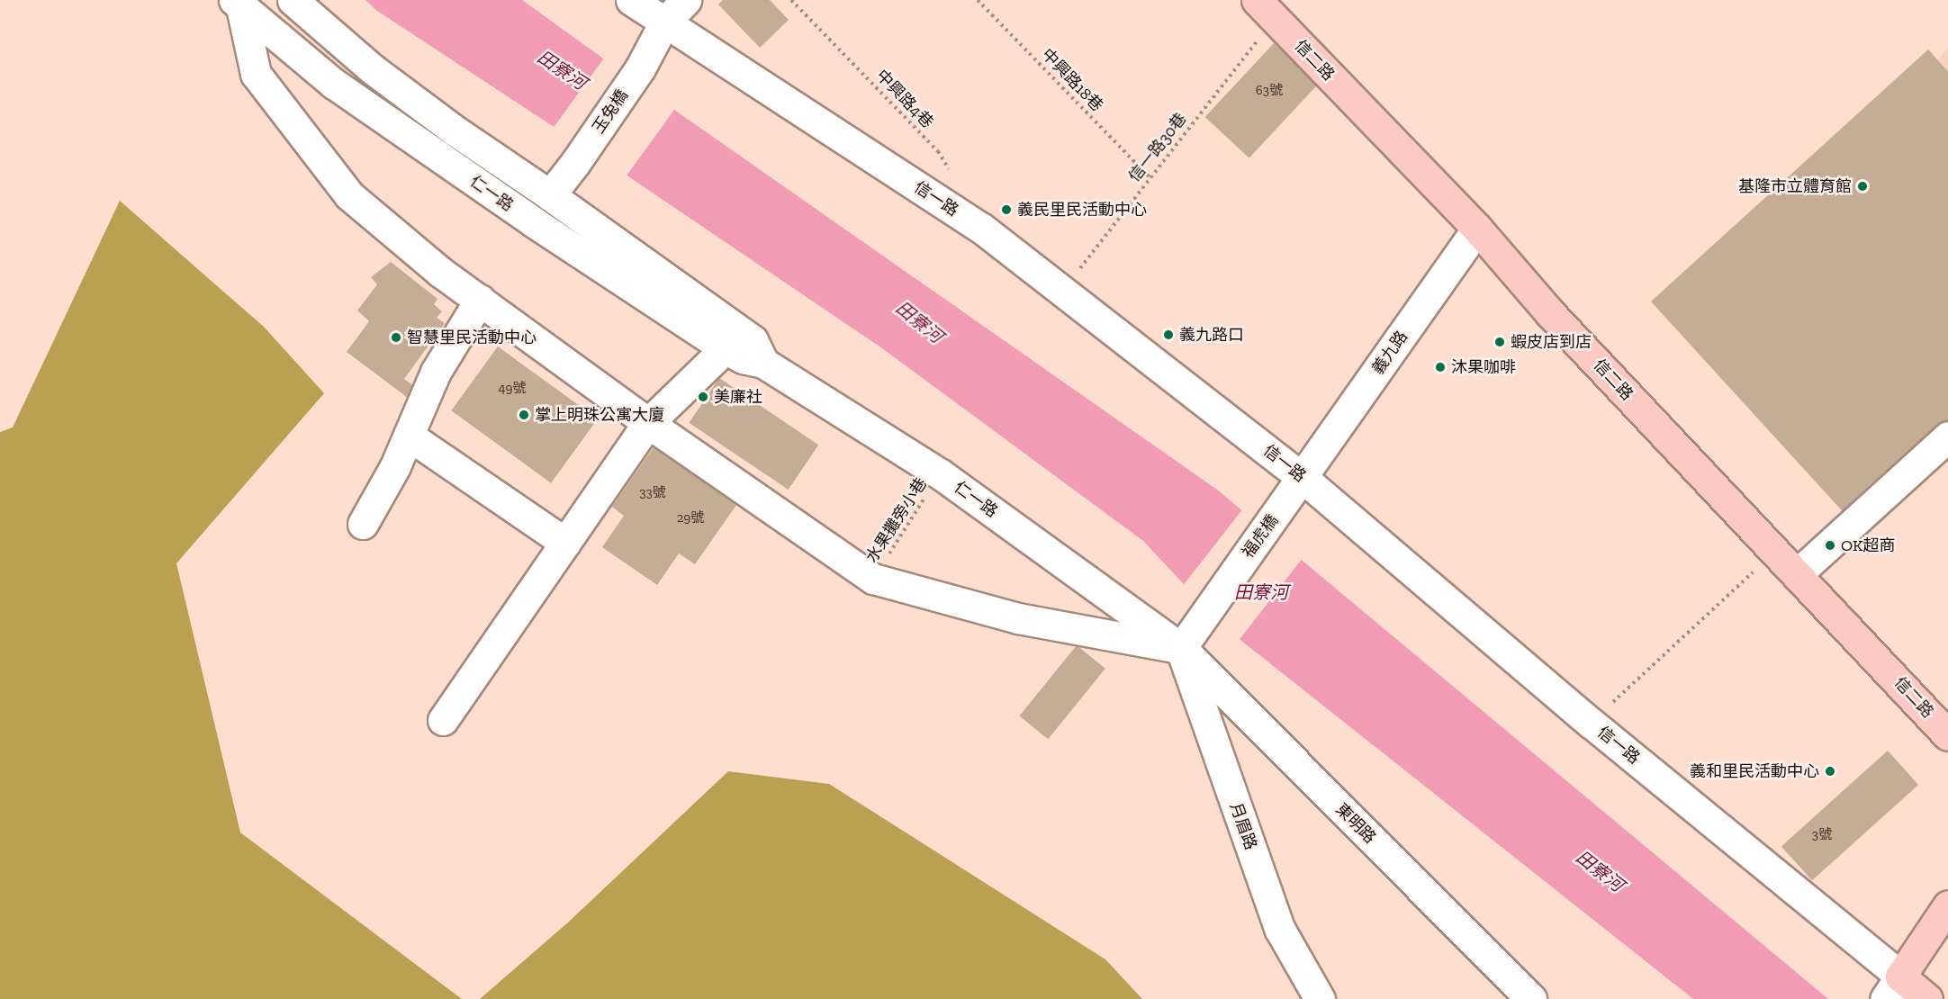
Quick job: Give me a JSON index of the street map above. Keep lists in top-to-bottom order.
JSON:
{
  "streets": {
    "main road": ["信二路"],
    "street": [
      "玉兔橋",
      "仁一路",
      "信一路",
      "義九路",
      "福虎橋",
      "東明路",
      "月眉路"
    ],
    "path": [
      "中興路18巷",
      "中興路4巷",
      "信一路30巷",
      "水果攤旁小巷"
    ]
  },
  "crossings": [
    ["信二路", "信一路30巷"],
    ["信二路", "義九路"],
    ["中興路18巷", "信一路30巷"],
    ["玉兔橋", "仁一路"],
    ["玉兔橋", "信一路"],
    ["信一路30巷", "信一路"],
    ["仁一路", "水果攤旁小巷"],
    ["仁一路", "福虎橋"],
    ["仁一路", "東明路"],
    ["仁一路", "月眉路"],
    ["信一路", "義九路"],
    ["信一路", "福虎橋"],
    ["義九路", "福虎橋"],
    ["福虎橋", "東明路"],
    ["福虎橋", "月眉路"],
    ["東明路", "月眉路"]
  ],
  "water": ["田寮河"],
  "places": [
    "基隆市立體育館",
    "義民里民活動中心",
    "義九路口",
    "智慧里民活動中心",
    "蝦皮店到店",
    "沐果咖啡",
    "美廉社",
    "掌上明珠公寓大廈",
    "OK超商",
    "義和里民活動中心"
  ],
  "house_numbers": [
    "63號",
    "49號",
    "33號",
    "29號",
    "3號"
  ]
}
